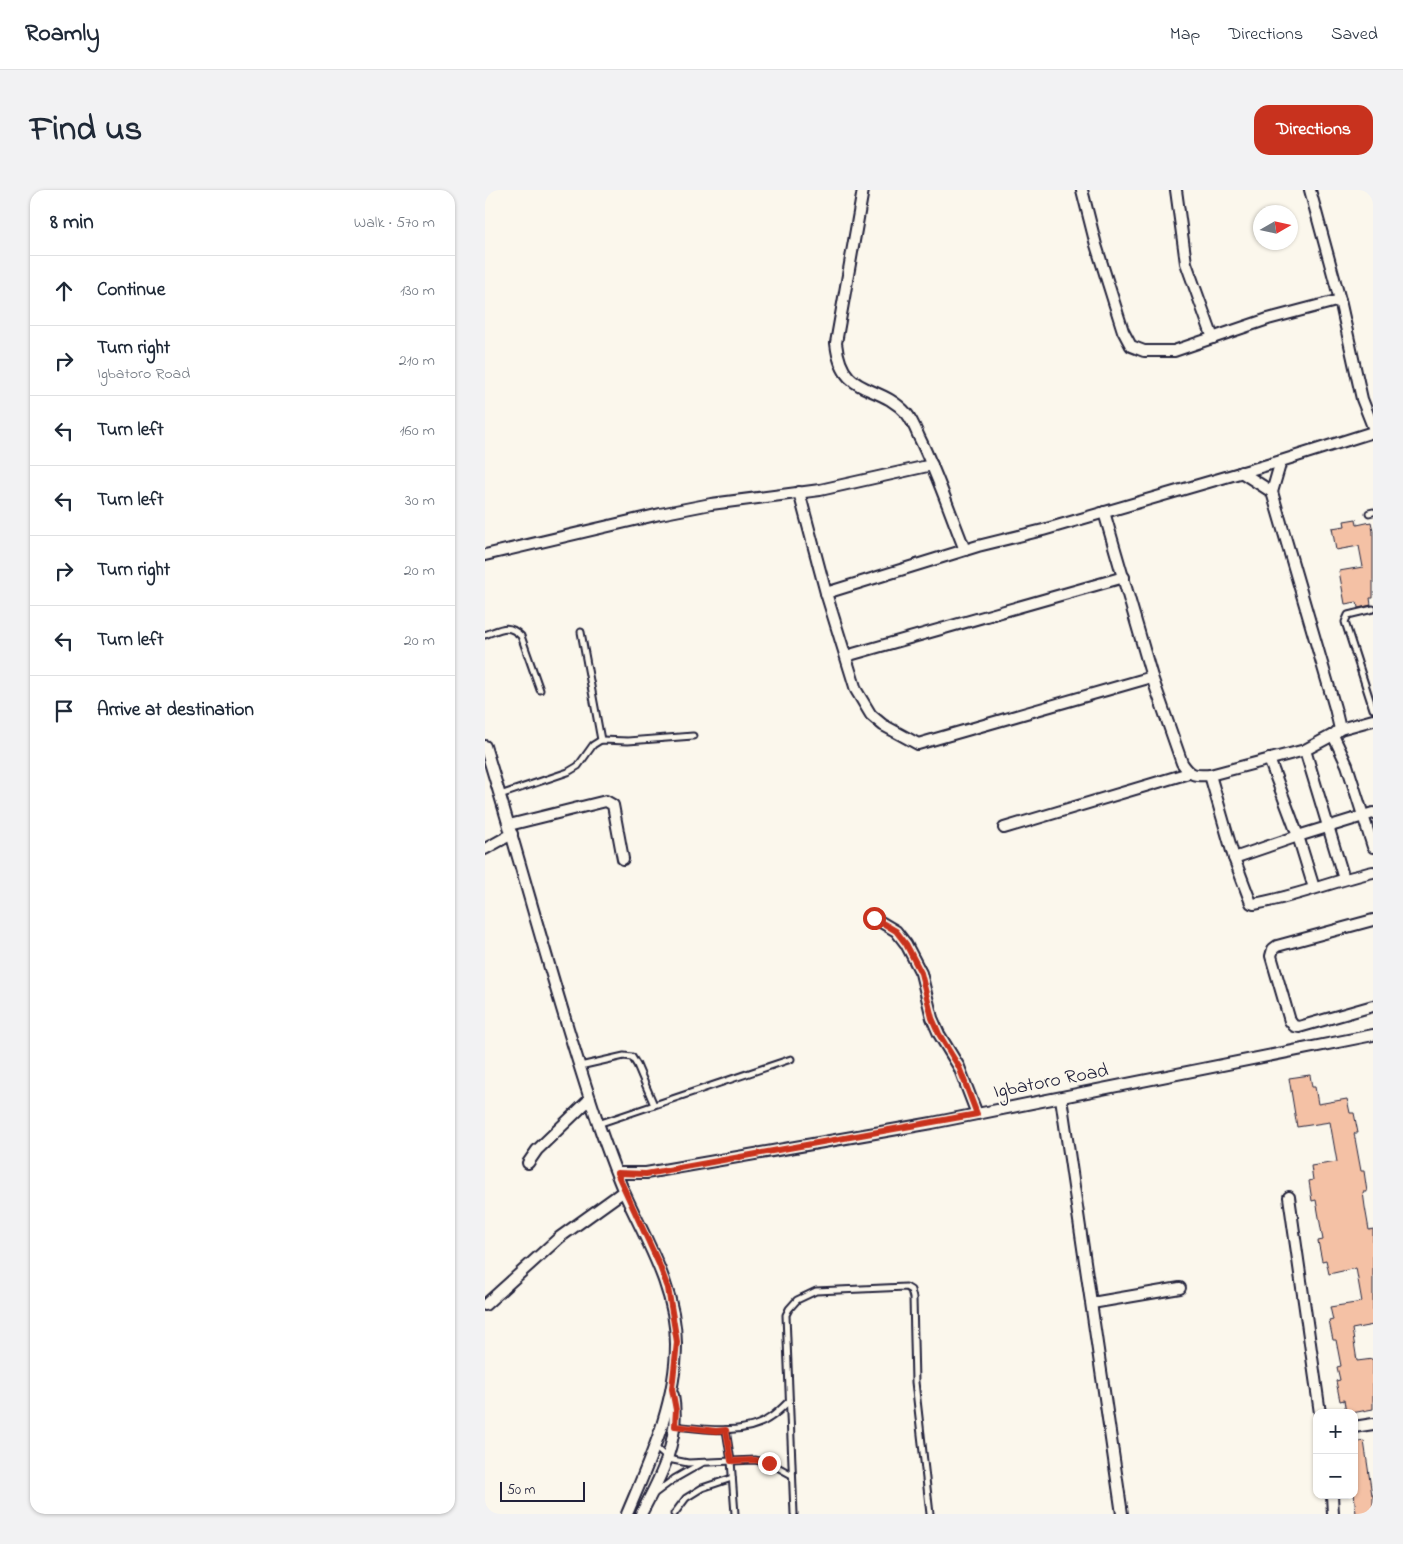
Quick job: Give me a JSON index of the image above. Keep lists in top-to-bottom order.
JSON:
{
  "streets": {
    "street": ["Igbatoro Road"]
  },
  "scale_bar": "50 m",
  "north": "right",
  "page": {
    "header": "Roamly",
    "nav": ["Map", "Directions", "Saved"],
    "title": "Find us",
    "buttons": "Directions",
    "heading": ["8 min", "Walk · 570 m"],
    "list": [
      ["Continue", "130 m"],
      ["Turn right", "Igbatoro Road", "210 m"],
      ["Turn left", "160 m"],
      ["Turn left", "30 m"],
      ["Turn right", "20 m"],
      ["Turn left", "20 m"],
      "Arrive at destination"
    ],
    "map_buttons": ["+", "−"],
    "scale": "50 m"
  }
}
